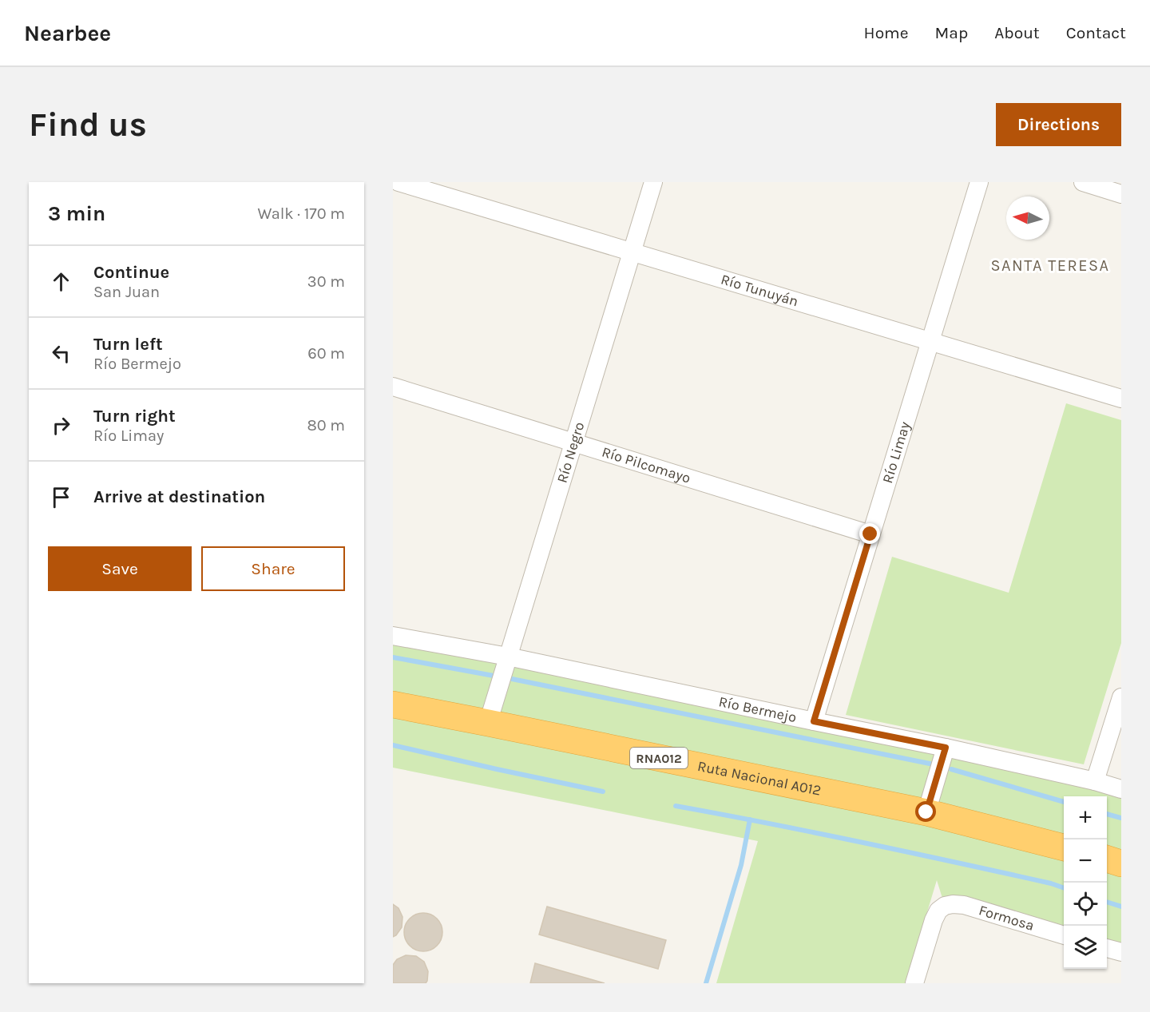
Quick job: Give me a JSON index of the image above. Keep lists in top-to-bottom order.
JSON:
{
  "streets": {
    "highway": ["RNA012", "Ruta Nacional A012"],
    "street": [
      "Río Tunuyán",
      "Río Negro",
      "Río Limay",
      "Río Pilcomayo",
      "Río Bermejo",
      "Formosa"
    ]
  },
  "crossings": [
    ["Río Tunuyán", "Río Negro"],
    ["Río Tunuyán", "Río Limay"],
    ["Río Negro", "Río Pilcomayo"],
    ["Río Negro", "Río Bermejo"],
    ["Río Negro", "Ruta Nacional A012"],
    ["Río Limay", "Río Pilcomayo"],
    ["Río Limay", "Río Bermejo"]
  ],
  "districts": ["SANTA TERESA"],
  "north": "left",
  "page": {
    "header": "Nearbee",
    "nav": [
      "Home",
      "Map",
      "About",
      "Contact"
    ],
    "buttons": [
      "Directions",
      ["Save", "Share"]
    ],
    "title": "Find us",
    "heading": ["3 min", "Walk · 170 m"],
    "list": [
      ["Continue", "San Juan", "30 m"],
      ["Turn left", "Río Bermejo", "60 m"],
      ["Turn right", "Río Limay", "80 m"],
      "Arrive at destination"
    ],
    "map_buttons": ["+", "−"]
  }
}
